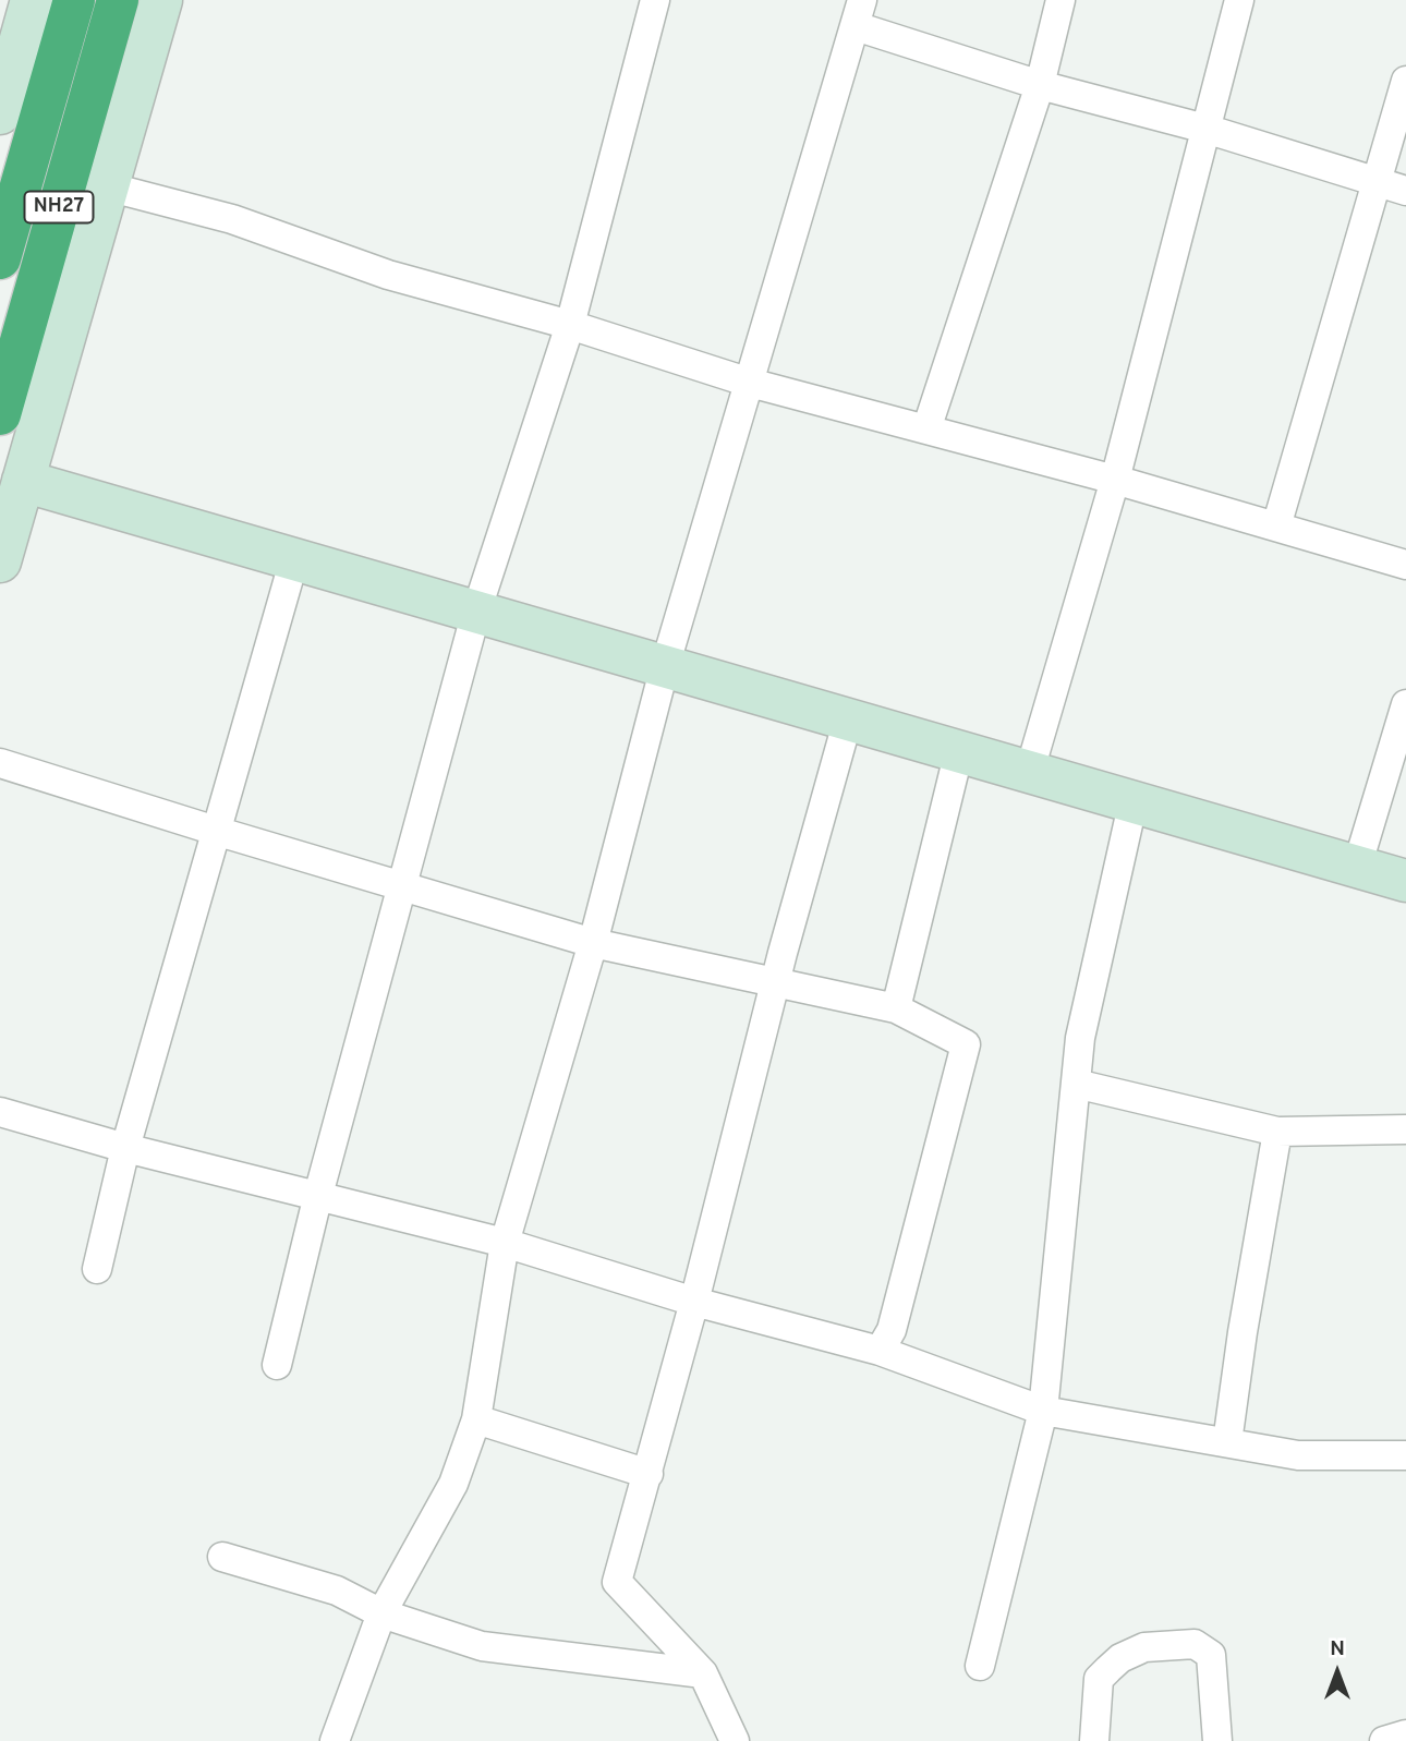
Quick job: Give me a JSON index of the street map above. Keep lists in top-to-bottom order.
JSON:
{
  "streets": {
    "highway": ["NH27"]
  },
  "north": "top"
}
